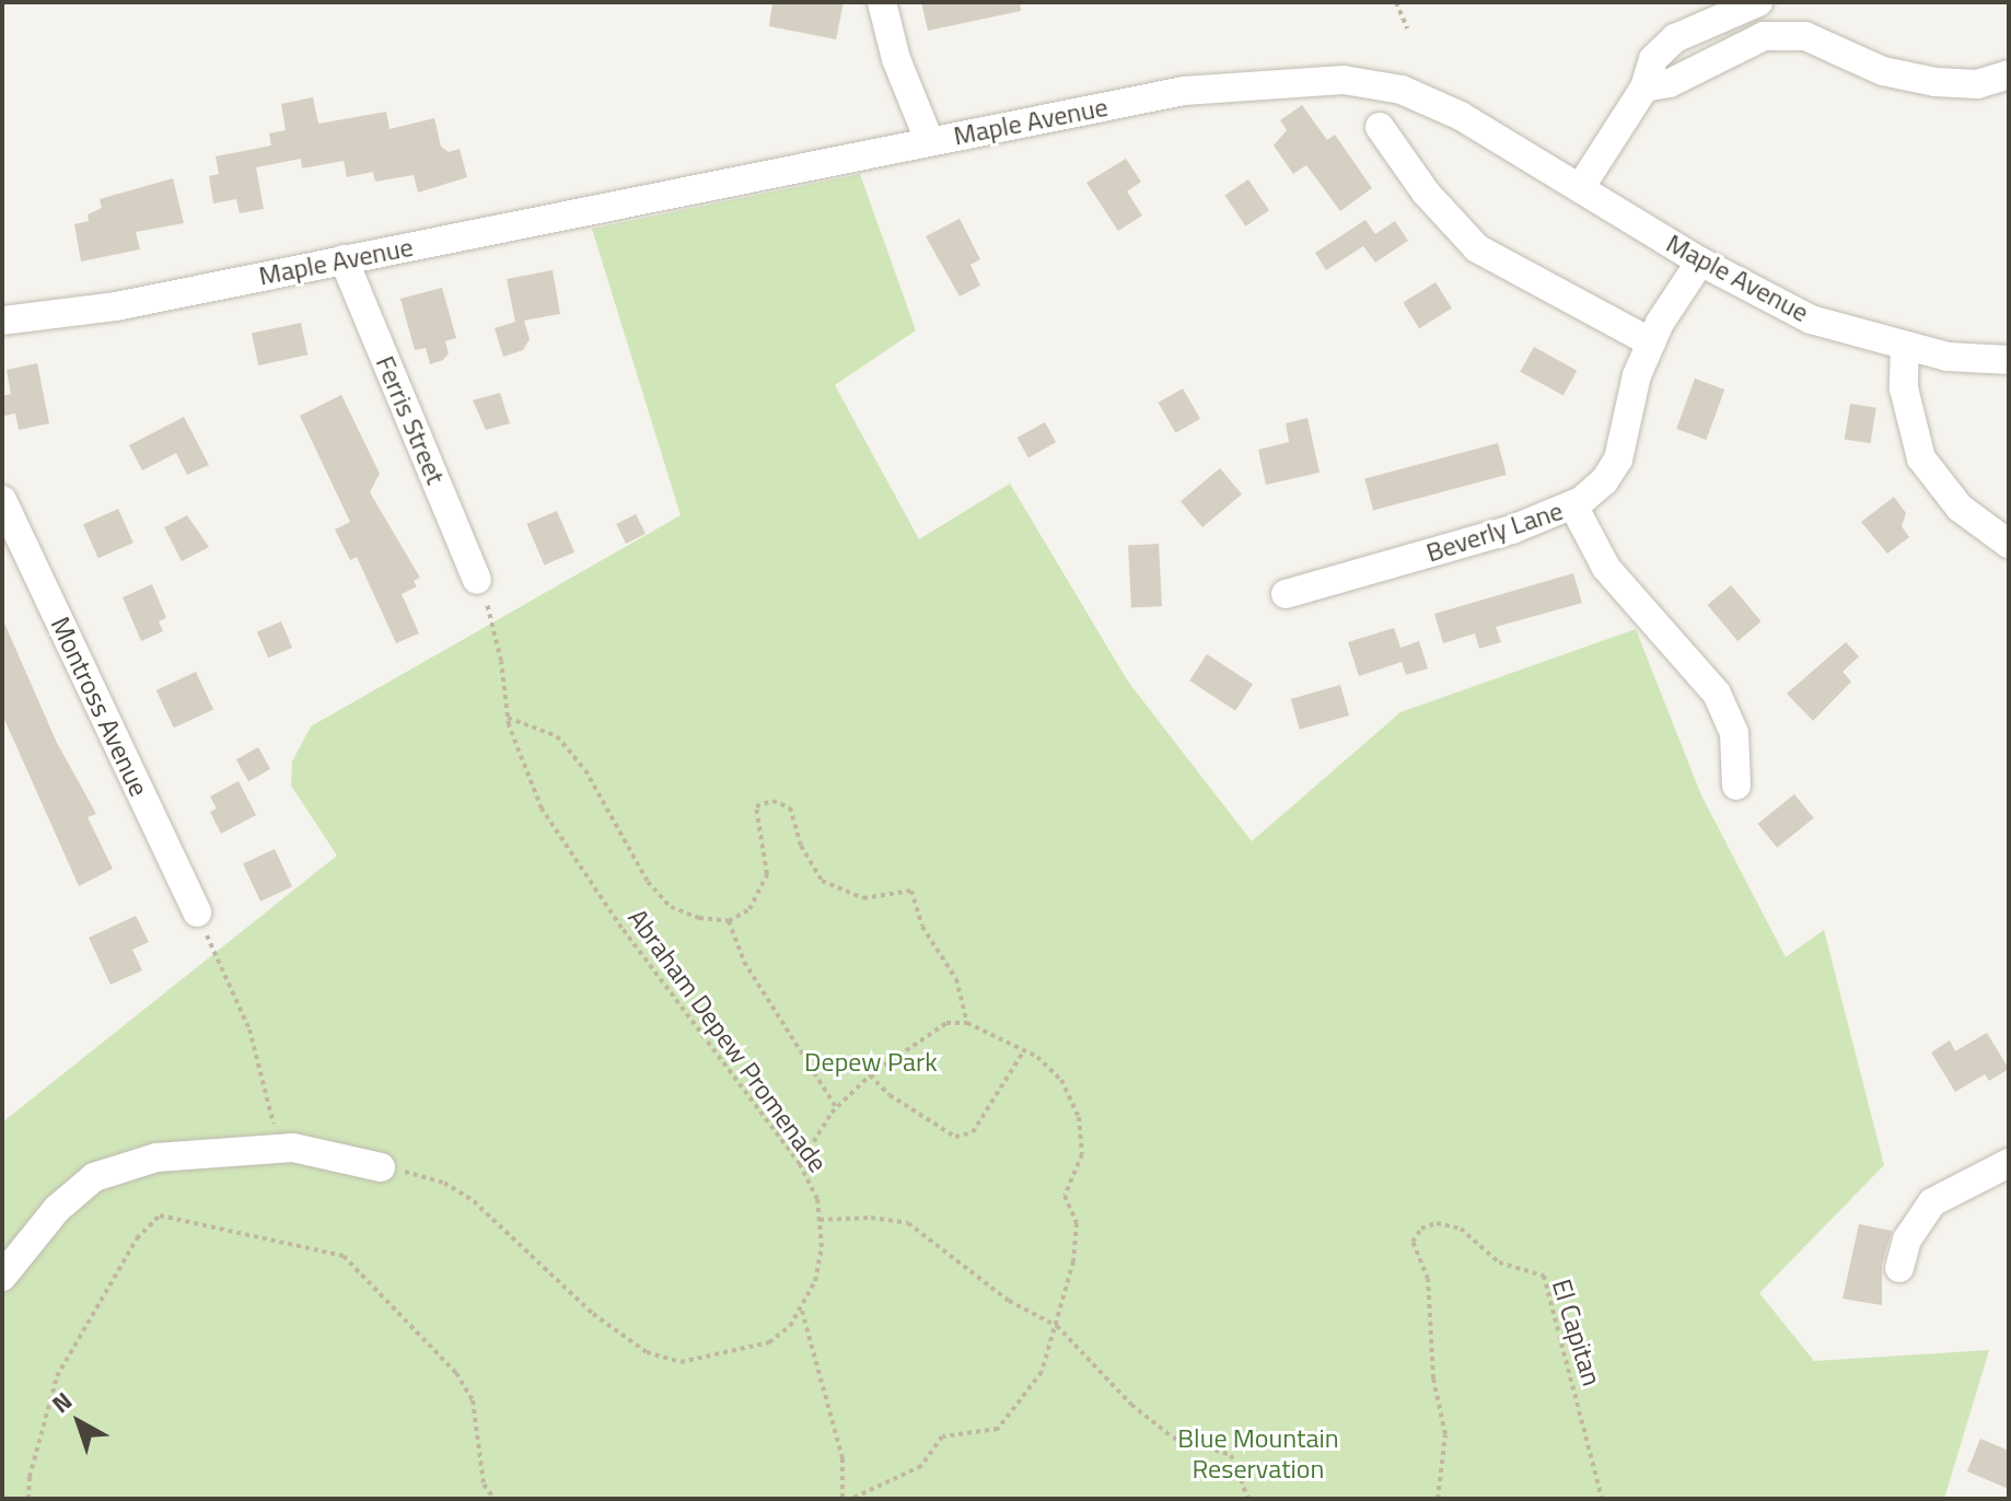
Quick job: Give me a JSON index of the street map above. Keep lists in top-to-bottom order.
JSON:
{
  "streets": {
    "street": [
      "Maple Avenue",
      "Ferris Street",
      "Beverly Lane",
      "Montross Avenue"
    ],
    "path": ["Abraham Depew Promenade", "El Capitan"]
  },
  "crossings": [
    ["Maple Avenue", "Ferris Street"],
    ["Maple Avenue", "Beverly Lane"],
    ["Ferris Street", "Abraham Depew Promenade"]
  ],
  "parks": ["Depew Park", "Blue Mountain Reservation"],
  "north": "top left"
}
